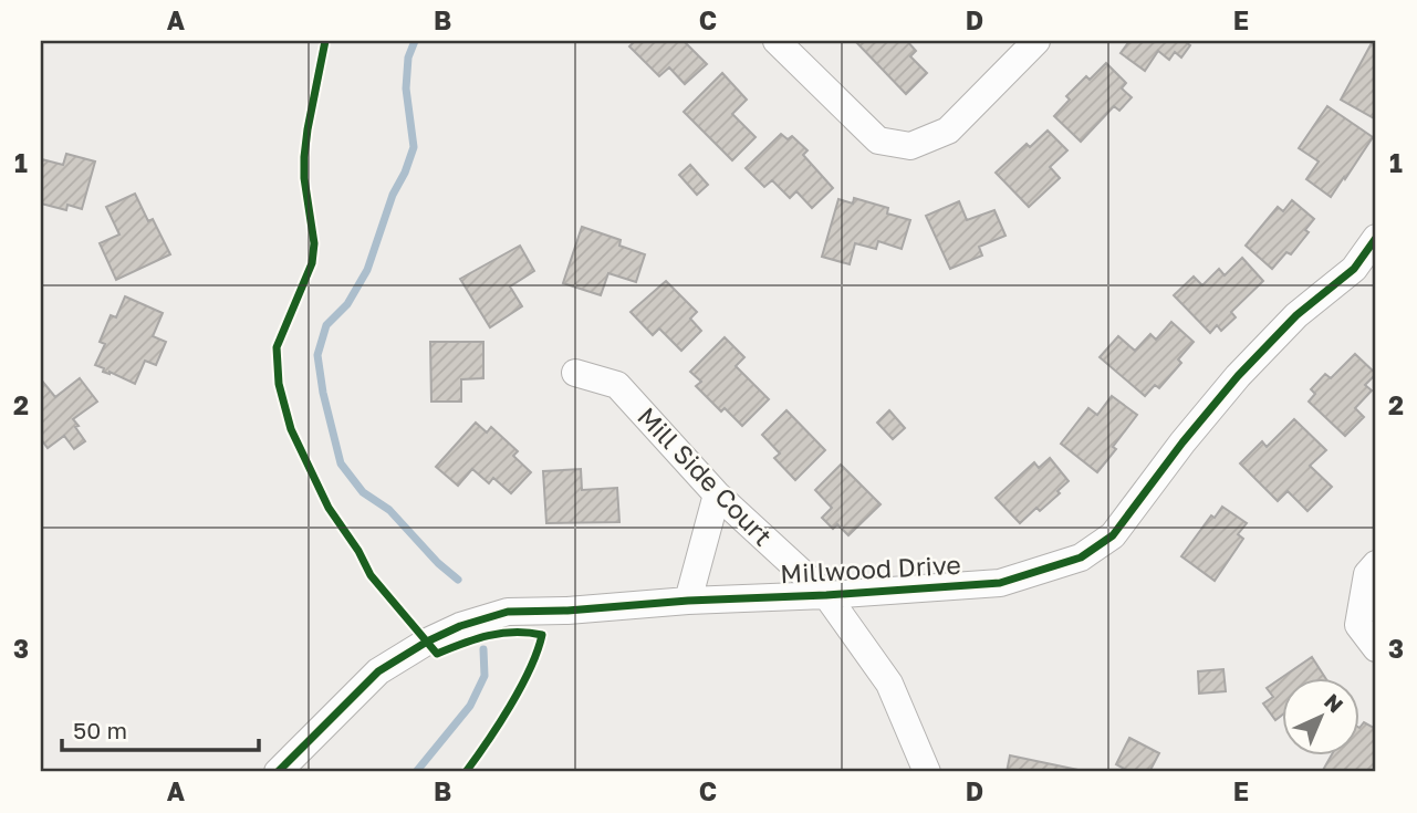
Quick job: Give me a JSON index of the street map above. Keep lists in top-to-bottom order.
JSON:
{
  "streets": {
    "street": ["Mill Side Court", "Millwood Drive"]
  },
  "crossings": [
    ["Mill Side Court", "Millwood Drive"]
  ],
  "scale_bar": "50 m",
  "north": "top right",
  "grid": {
    "columns": [
      "A",
      "B",
      "C",
      "D",
      "E"
    ],
    "rows": ["1", "2", "3"]
  }
}
